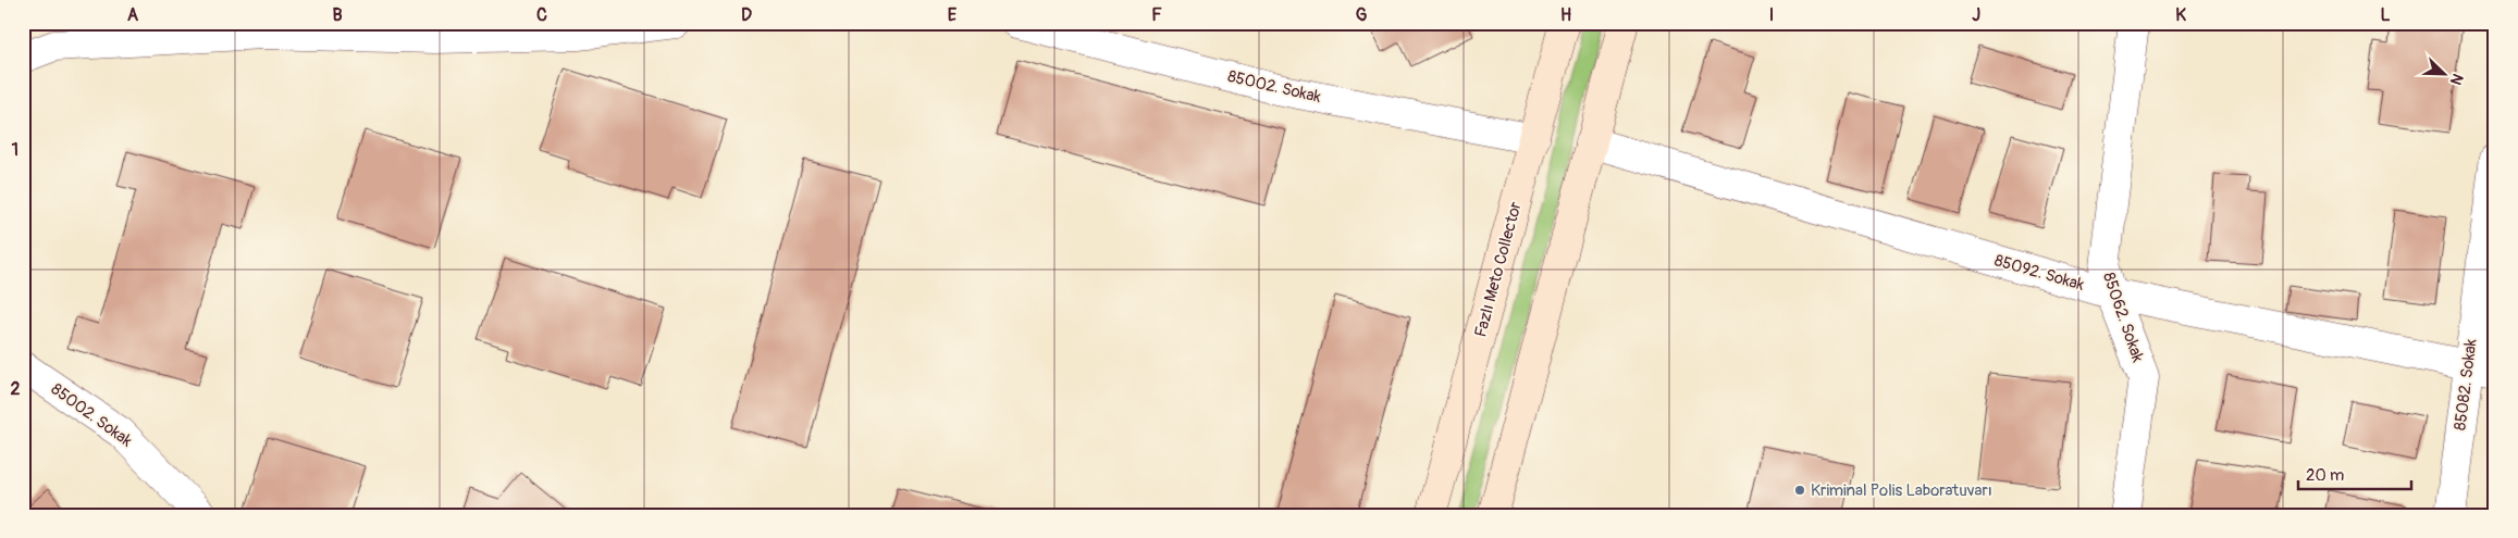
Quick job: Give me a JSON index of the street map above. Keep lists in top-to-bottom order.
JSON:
{
  "streets": {
    "main road": ["Fazlı Meto Collector"],
    "street": [
      "85002. Sokak",
      "85092. Sokak",
      "85062. Sokak",
      "85082. Sokak"
    ]
  },
  "crossings": [
    ["85002. Sokak", "Fazlı Meto Collector"],
    ["85092. Sokak", "85062. Sokak"],
    ["85092. Sokak", "85082. Sokak"]
  ],
  "places": ["Kriminal Polis Laboratuvarı"],
  "scale_bar": "20 m",
  "north": "bottom right",
  "grid": {
    "columns": [
      "A",
      "B",
      "C",
      "D",
      "E",
      "F",
      "G",
      "H",
      "I",
      "J",
      "K",
      "L"
    ],
    "rows": ["1", "2"]
  }
}
